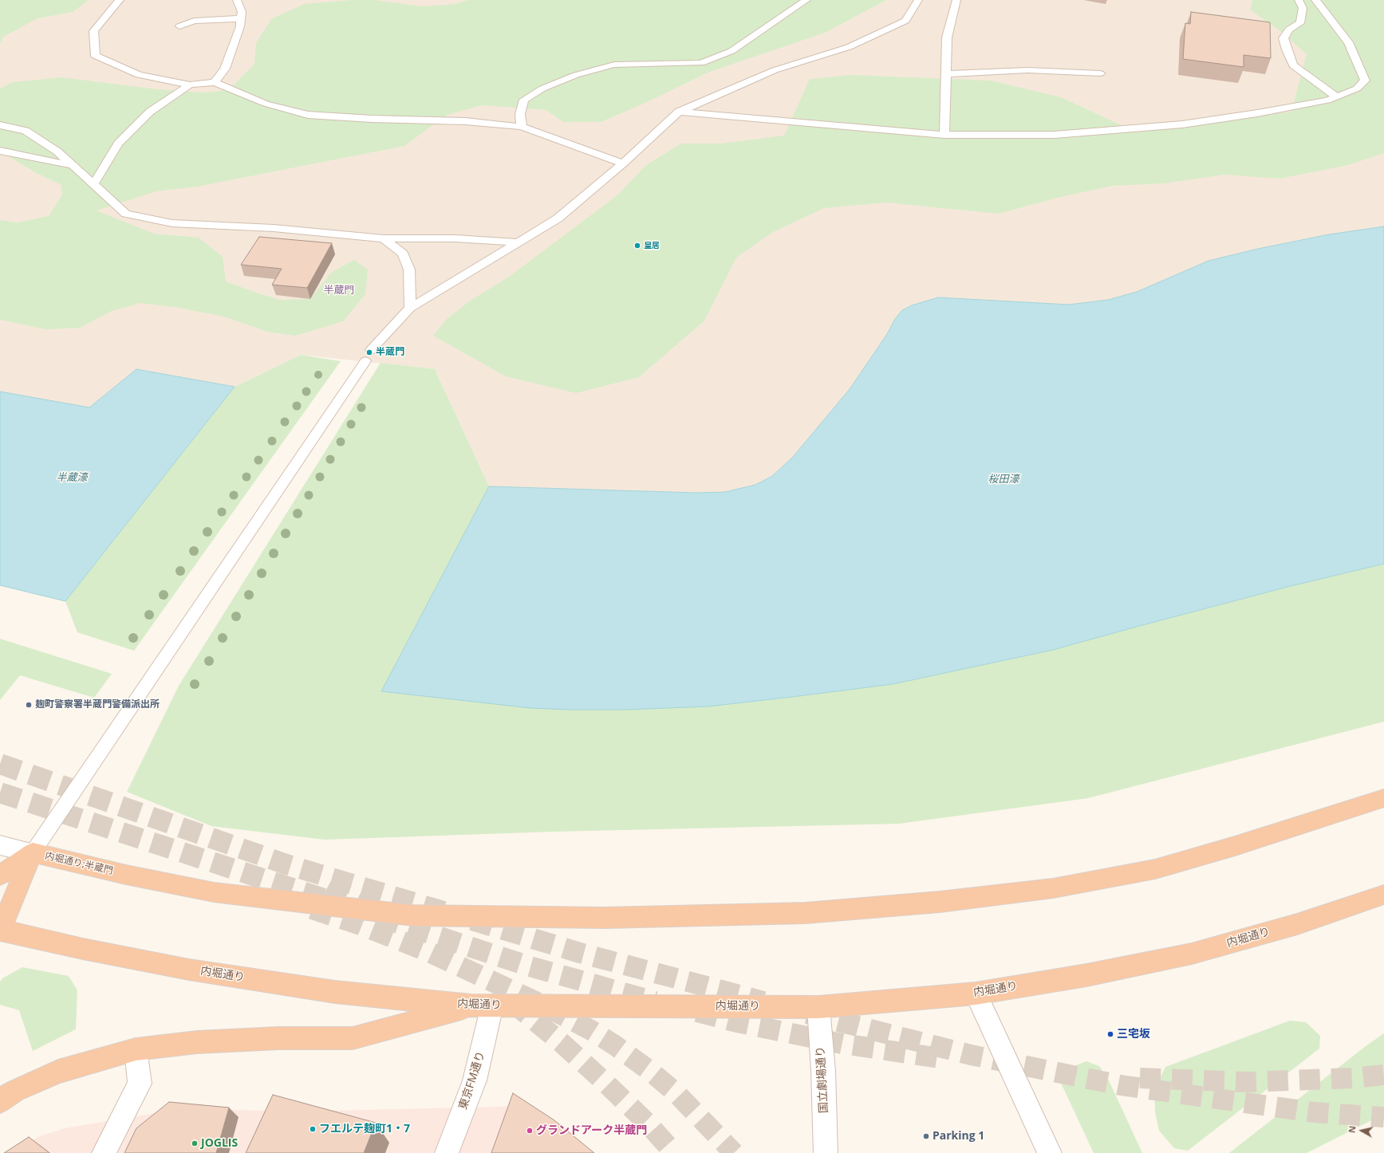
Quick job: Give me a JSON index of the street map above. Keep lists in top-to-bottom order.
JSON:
{
  "streets": {
    "highway": ["内堀通り;半蔵門", "内堀通り"],
    "street": ["国立劇場通り", "東京FM通り"]
  },
  "crossings": [
    ["内堀通り", "国立劇場通り"],
    ["内堀通り", "東京FM通り"]
  ],
  "districts": ["半蔵門"],
  "water": ["半蔵濠", "桜田濠"],
  "places": [
    "皇居",
    "半蔵門",
    "麹町警察署半蔵門警備派出所",
    "三宅坂",
    "フエルテ麹町1・7",
    "グランドアーク半蔵門",
    "Parking 1",
    "JOGLIS"
  ],
  "north": "left"
}
